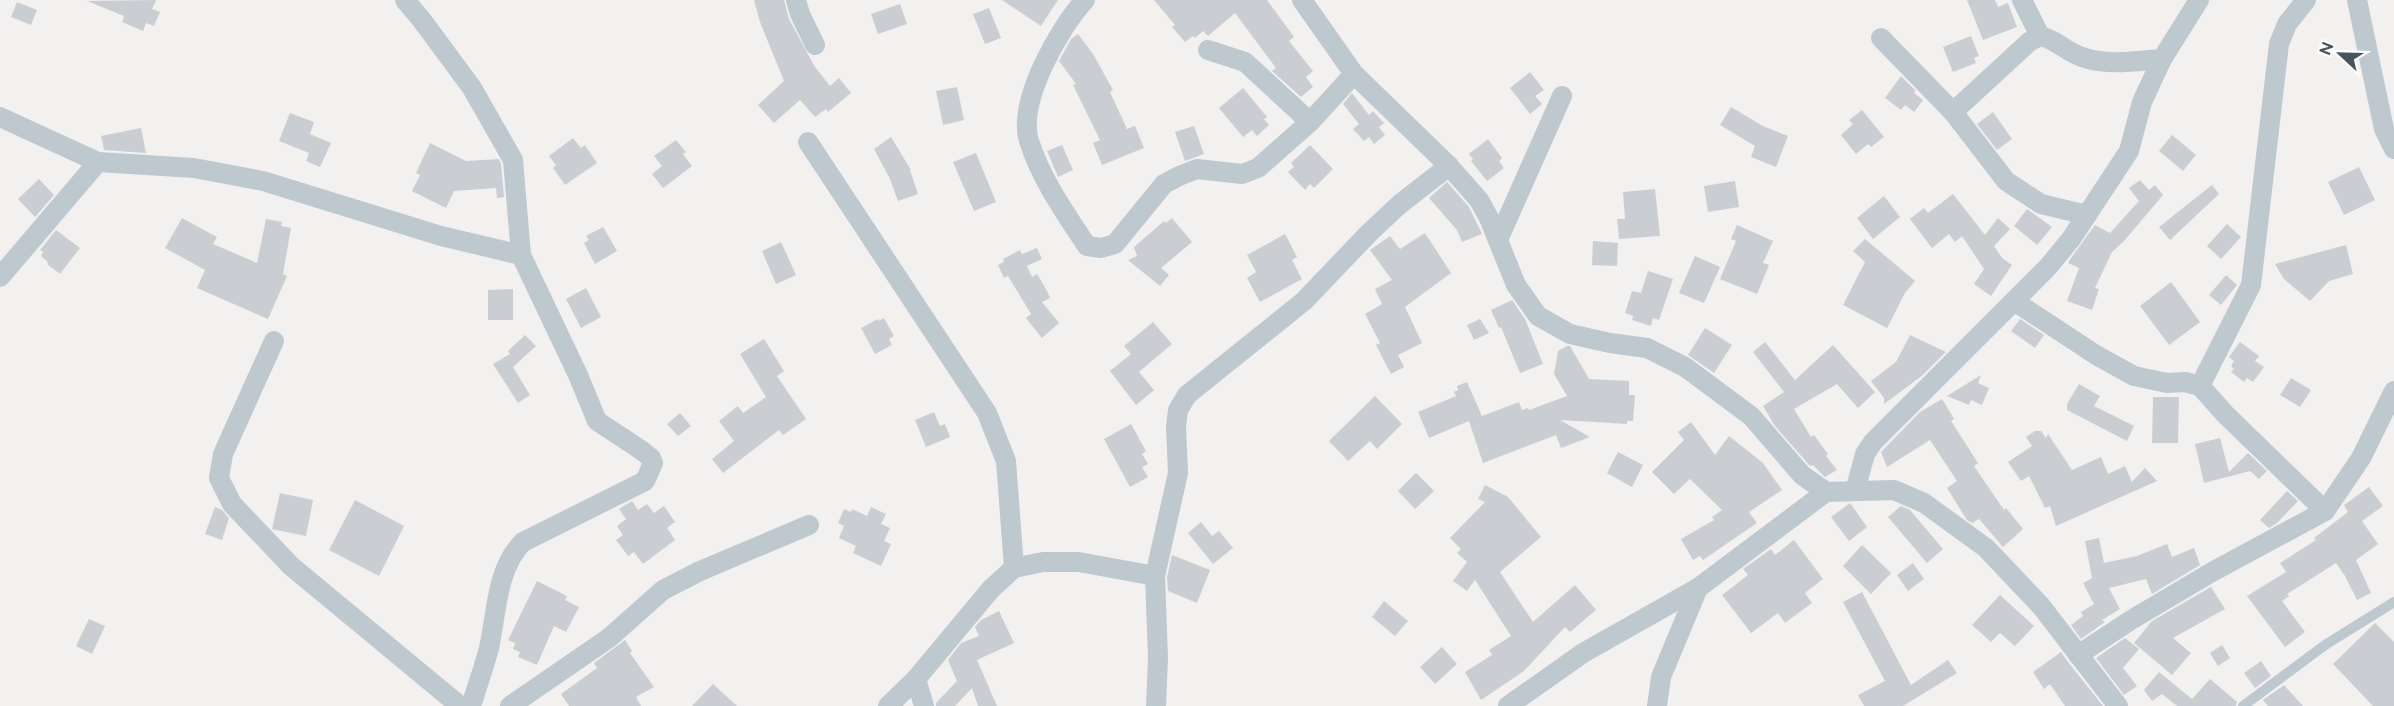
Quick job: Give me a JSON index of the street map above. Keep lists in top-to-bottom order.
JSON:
{
  "north": "left"
}
